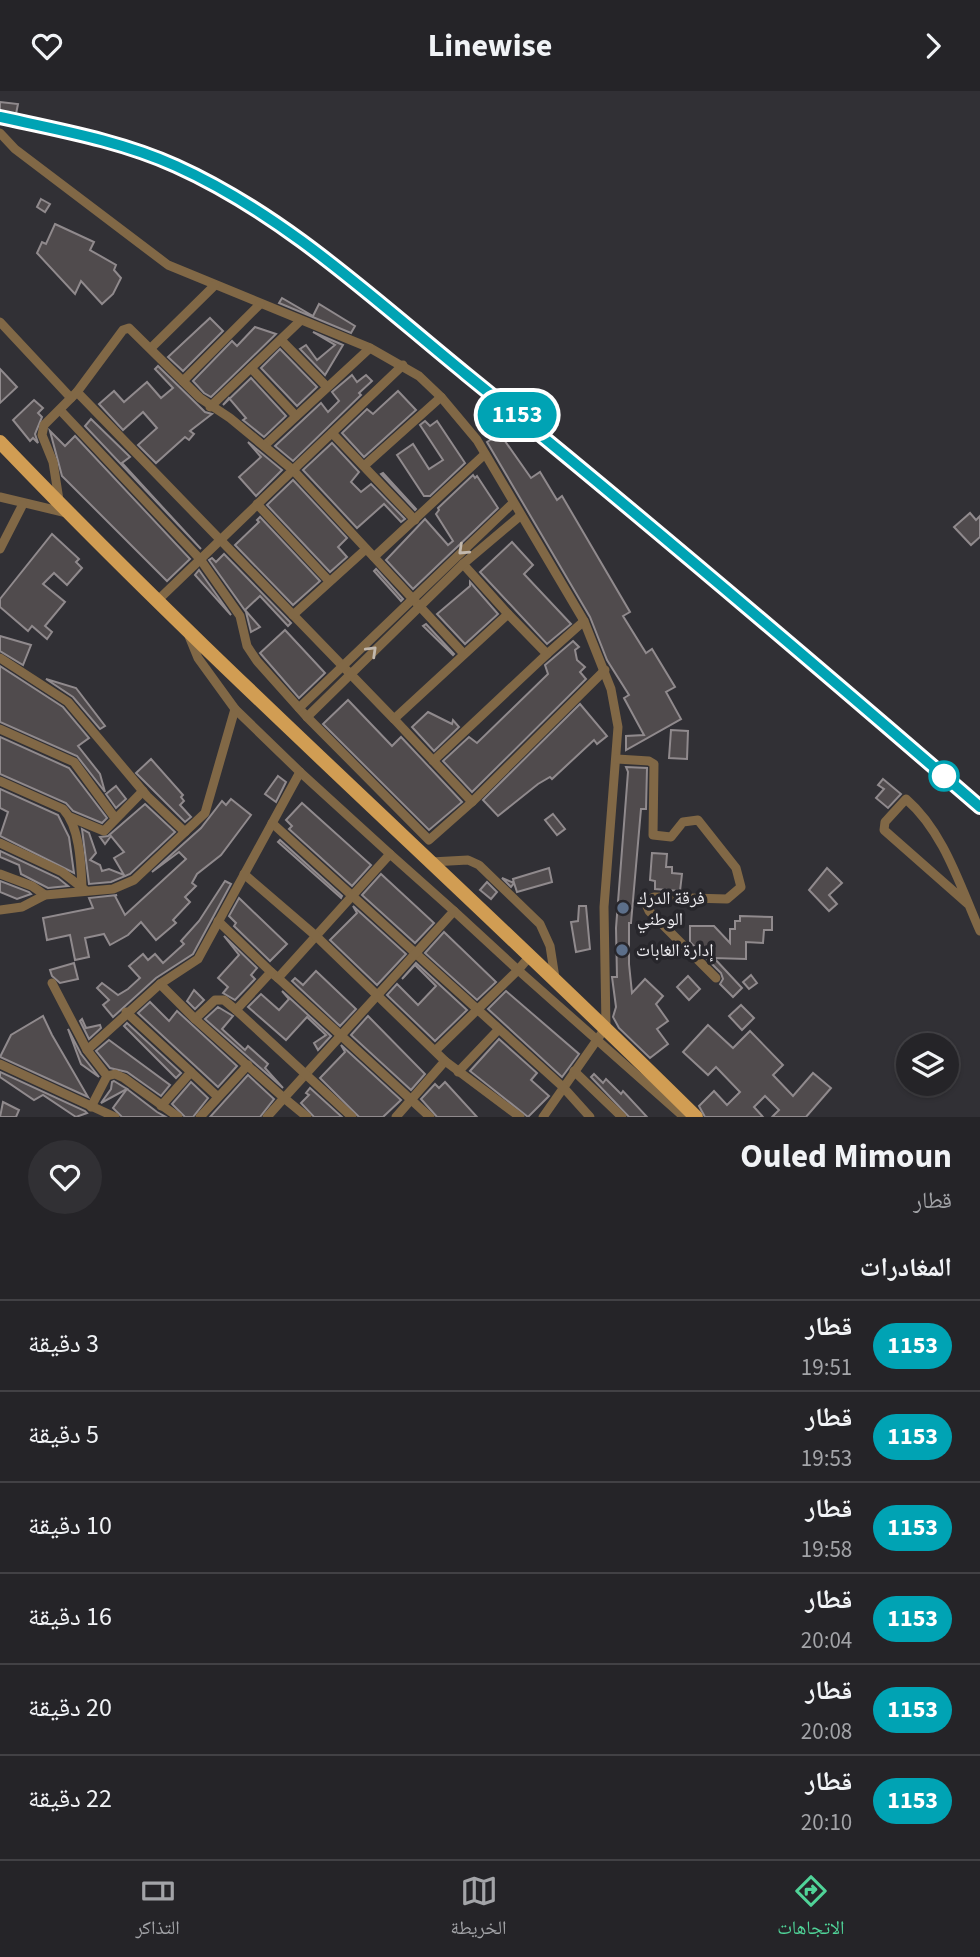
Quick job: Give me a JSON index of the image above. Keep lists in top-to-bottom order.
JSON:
{
  "places": ["فرقة الدرك الوطني", "إدارة الغابات"],
  "page": {
    "header": "Linewise",
    "on_map": "1153",
    "heading": [
      ["Ouled Mimoun", "قطار"],
      "المغادرات"
    ],
    "list": [
      {
        "mark": "1153",
        "name": "قطار",
        "note": "19:51",
        "value": "3 دقيقة"
      },
      {
        "mark": "1153",
        "name": "قطار",
        "note": "19:53",
        "value": "5 دقيقة"
      },
      {
        "mark": "1153",
        "name": "قطار",
        "note": "19:58",
        "value": "10 دقيقة"
      },
      {
        "mark": "1153",
        "name": "قطار",
        "note": "20:04",
        "value": "16 دقيقة"
      },
      {
        "mark": "1153",
        "name": "قطار",
        "note": "20:08",
        "value": "20 دقيقة"
      },
      {
        "mark": "1153",
        "name": "قطار",
        "note": "20:10",
        "value": "22 دقيقة"
      }
    ],
    "tabs": ["الاتجاهات", "الخريطة", "التذاكر"]
  }
}
